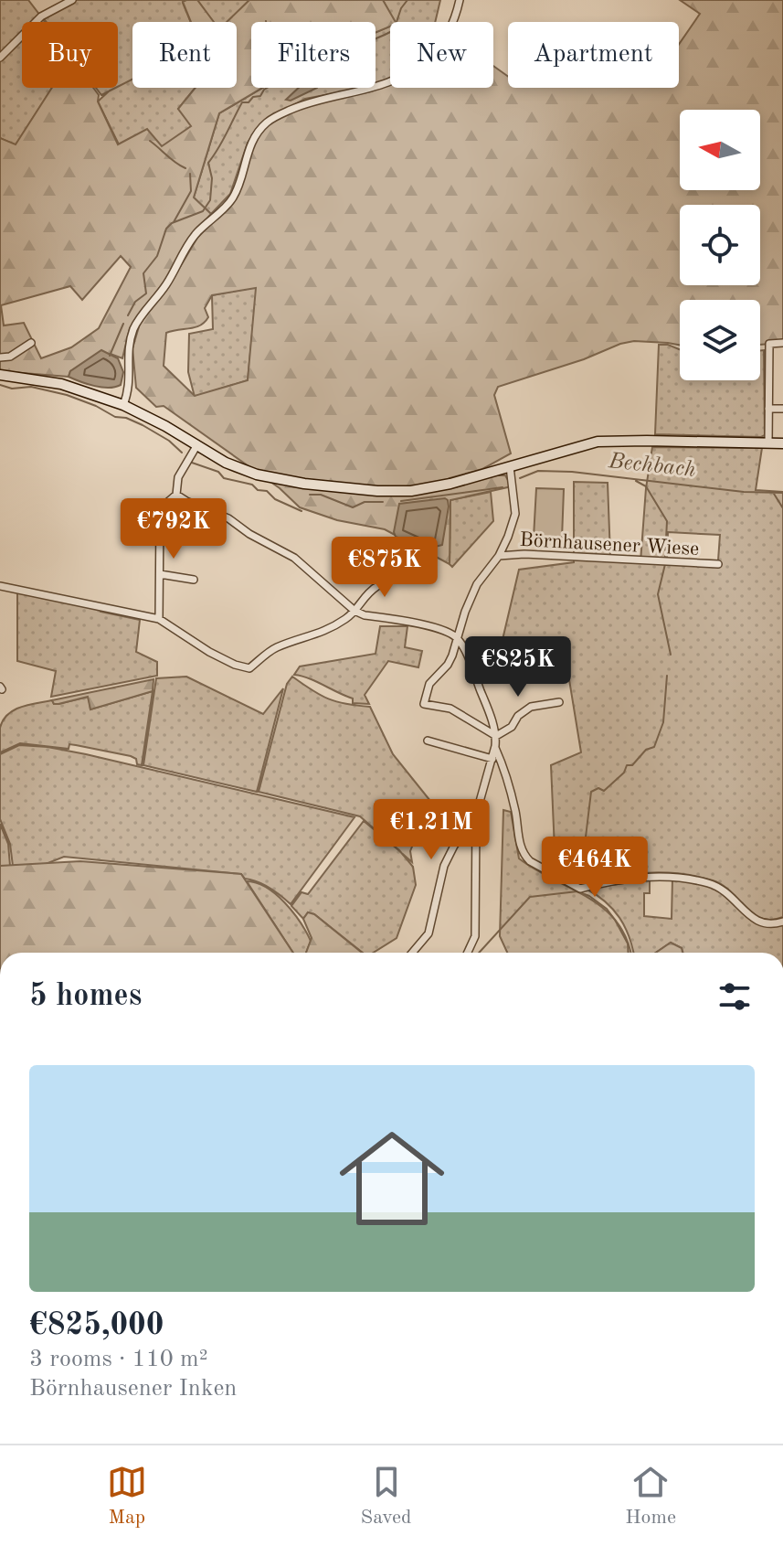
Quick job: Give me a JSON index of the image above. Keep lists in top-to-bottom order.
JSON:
{
  "streets": {
    "street": ["Börnhausener Wiese"]
  },
  "water": ["Bechbach"],
  "north": "left",
  "page": {
    "chip": [
      "Buy",
      "Rent",
      "Filters",
      "New",
      "Apartment"
    ],
    "price": [
      "€792K",
      "€875K",
      "€825K",
      "€1.21M",
      "€464K"
    ],
    "heading": "5 homes",
    "list": [
      {
        "name": "€825,000",
        "note": "3 rooms · 110 m² · Börnhausener Inken"
      }
    ],
    "tabs": ["Map", "Saved", "Home"]
  }
}
